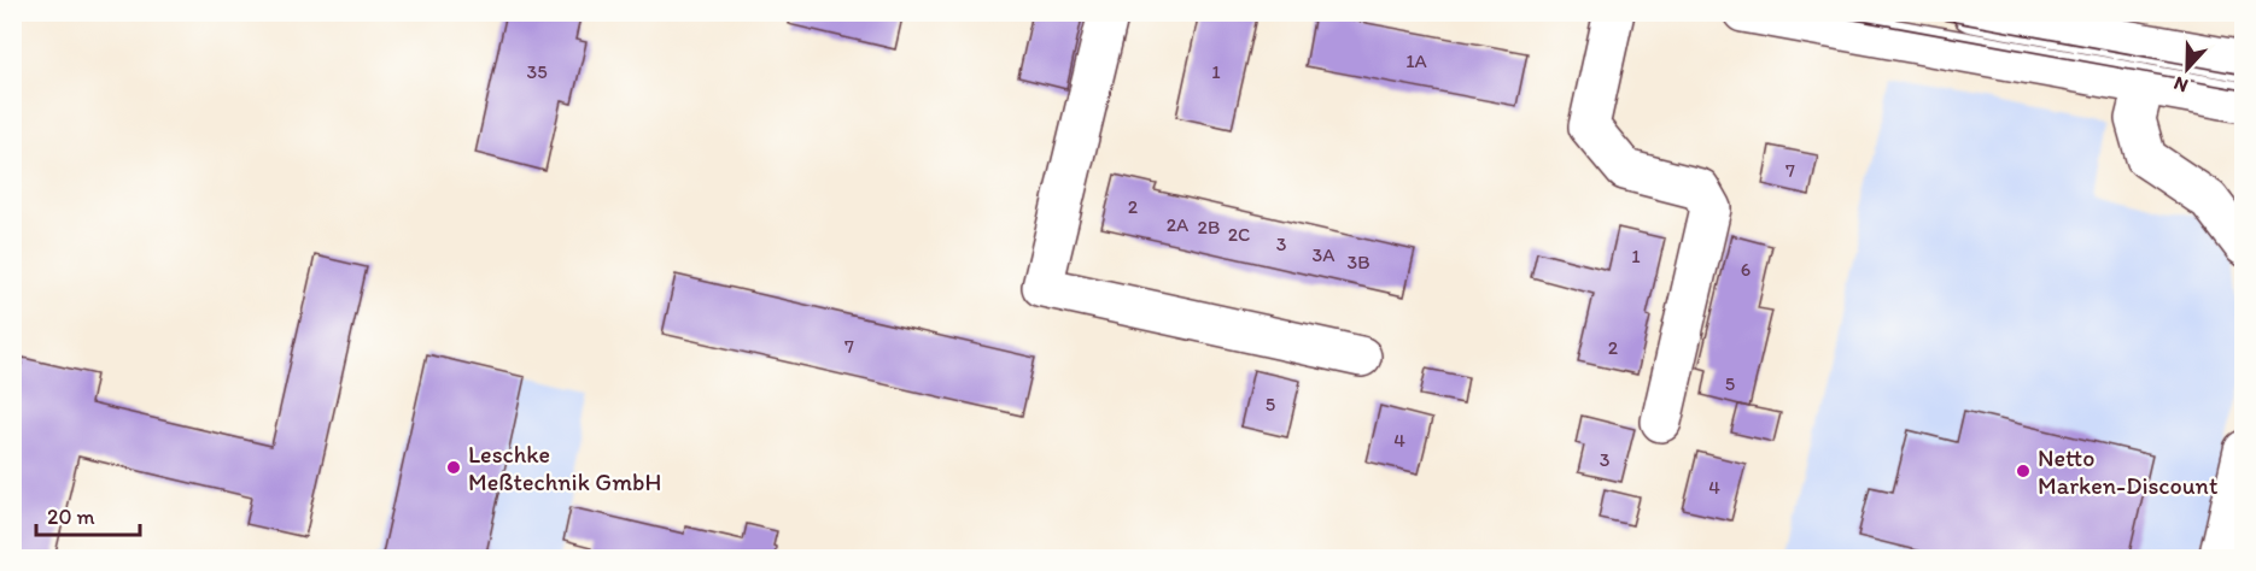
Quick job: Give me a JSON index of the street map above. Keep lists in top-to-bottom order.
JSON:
{
  "places": ["Leschke Meßtechnik GmbH", "Netto Marken-Discount"],
  "house_numbers": [
    "1A",
    "35",
    "1",
    "7",
    "2",
    "2A",
    "2B",
    "2C",
    "3",
    "3A",
    "1",
    "3B",
    "6",
    "7",
    "2",
    "5",
    "5",
    "4",
    "3",
    "4"
  ],
  "scale_bar": "20 m",
  "north": "bottom"
}
